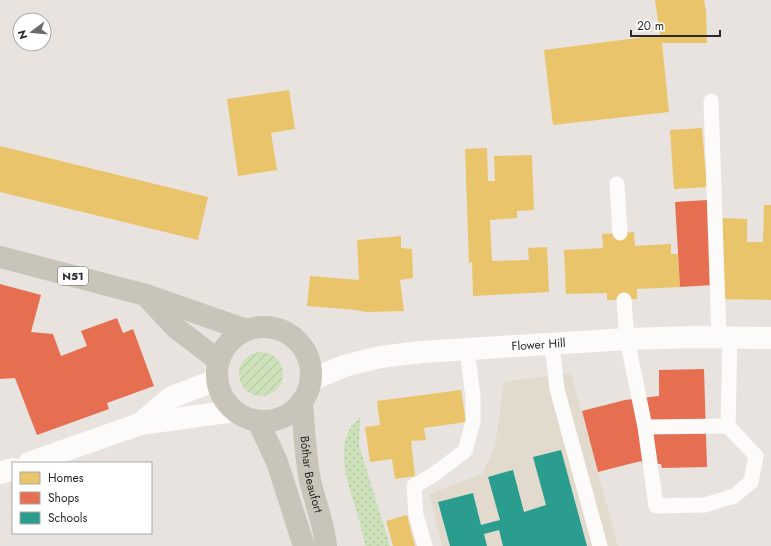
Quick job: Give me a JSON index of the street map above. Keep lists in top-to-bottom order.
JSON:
{
  "streets": {
    "main road": ["N51", "Flower Hill", "Bóthar Beaufort"]
  },
  "crossings": [
    ["N51", "Flower Hill"],
    ["N51", "Bóthar Beaufort"],
    ["Flower Hill", "Bóthar Beaufort"]
  ],
  "legend": ["Homes", "Shops", "Schools"],
  "scale_bar": "20 m",
  "north": "left"
}
